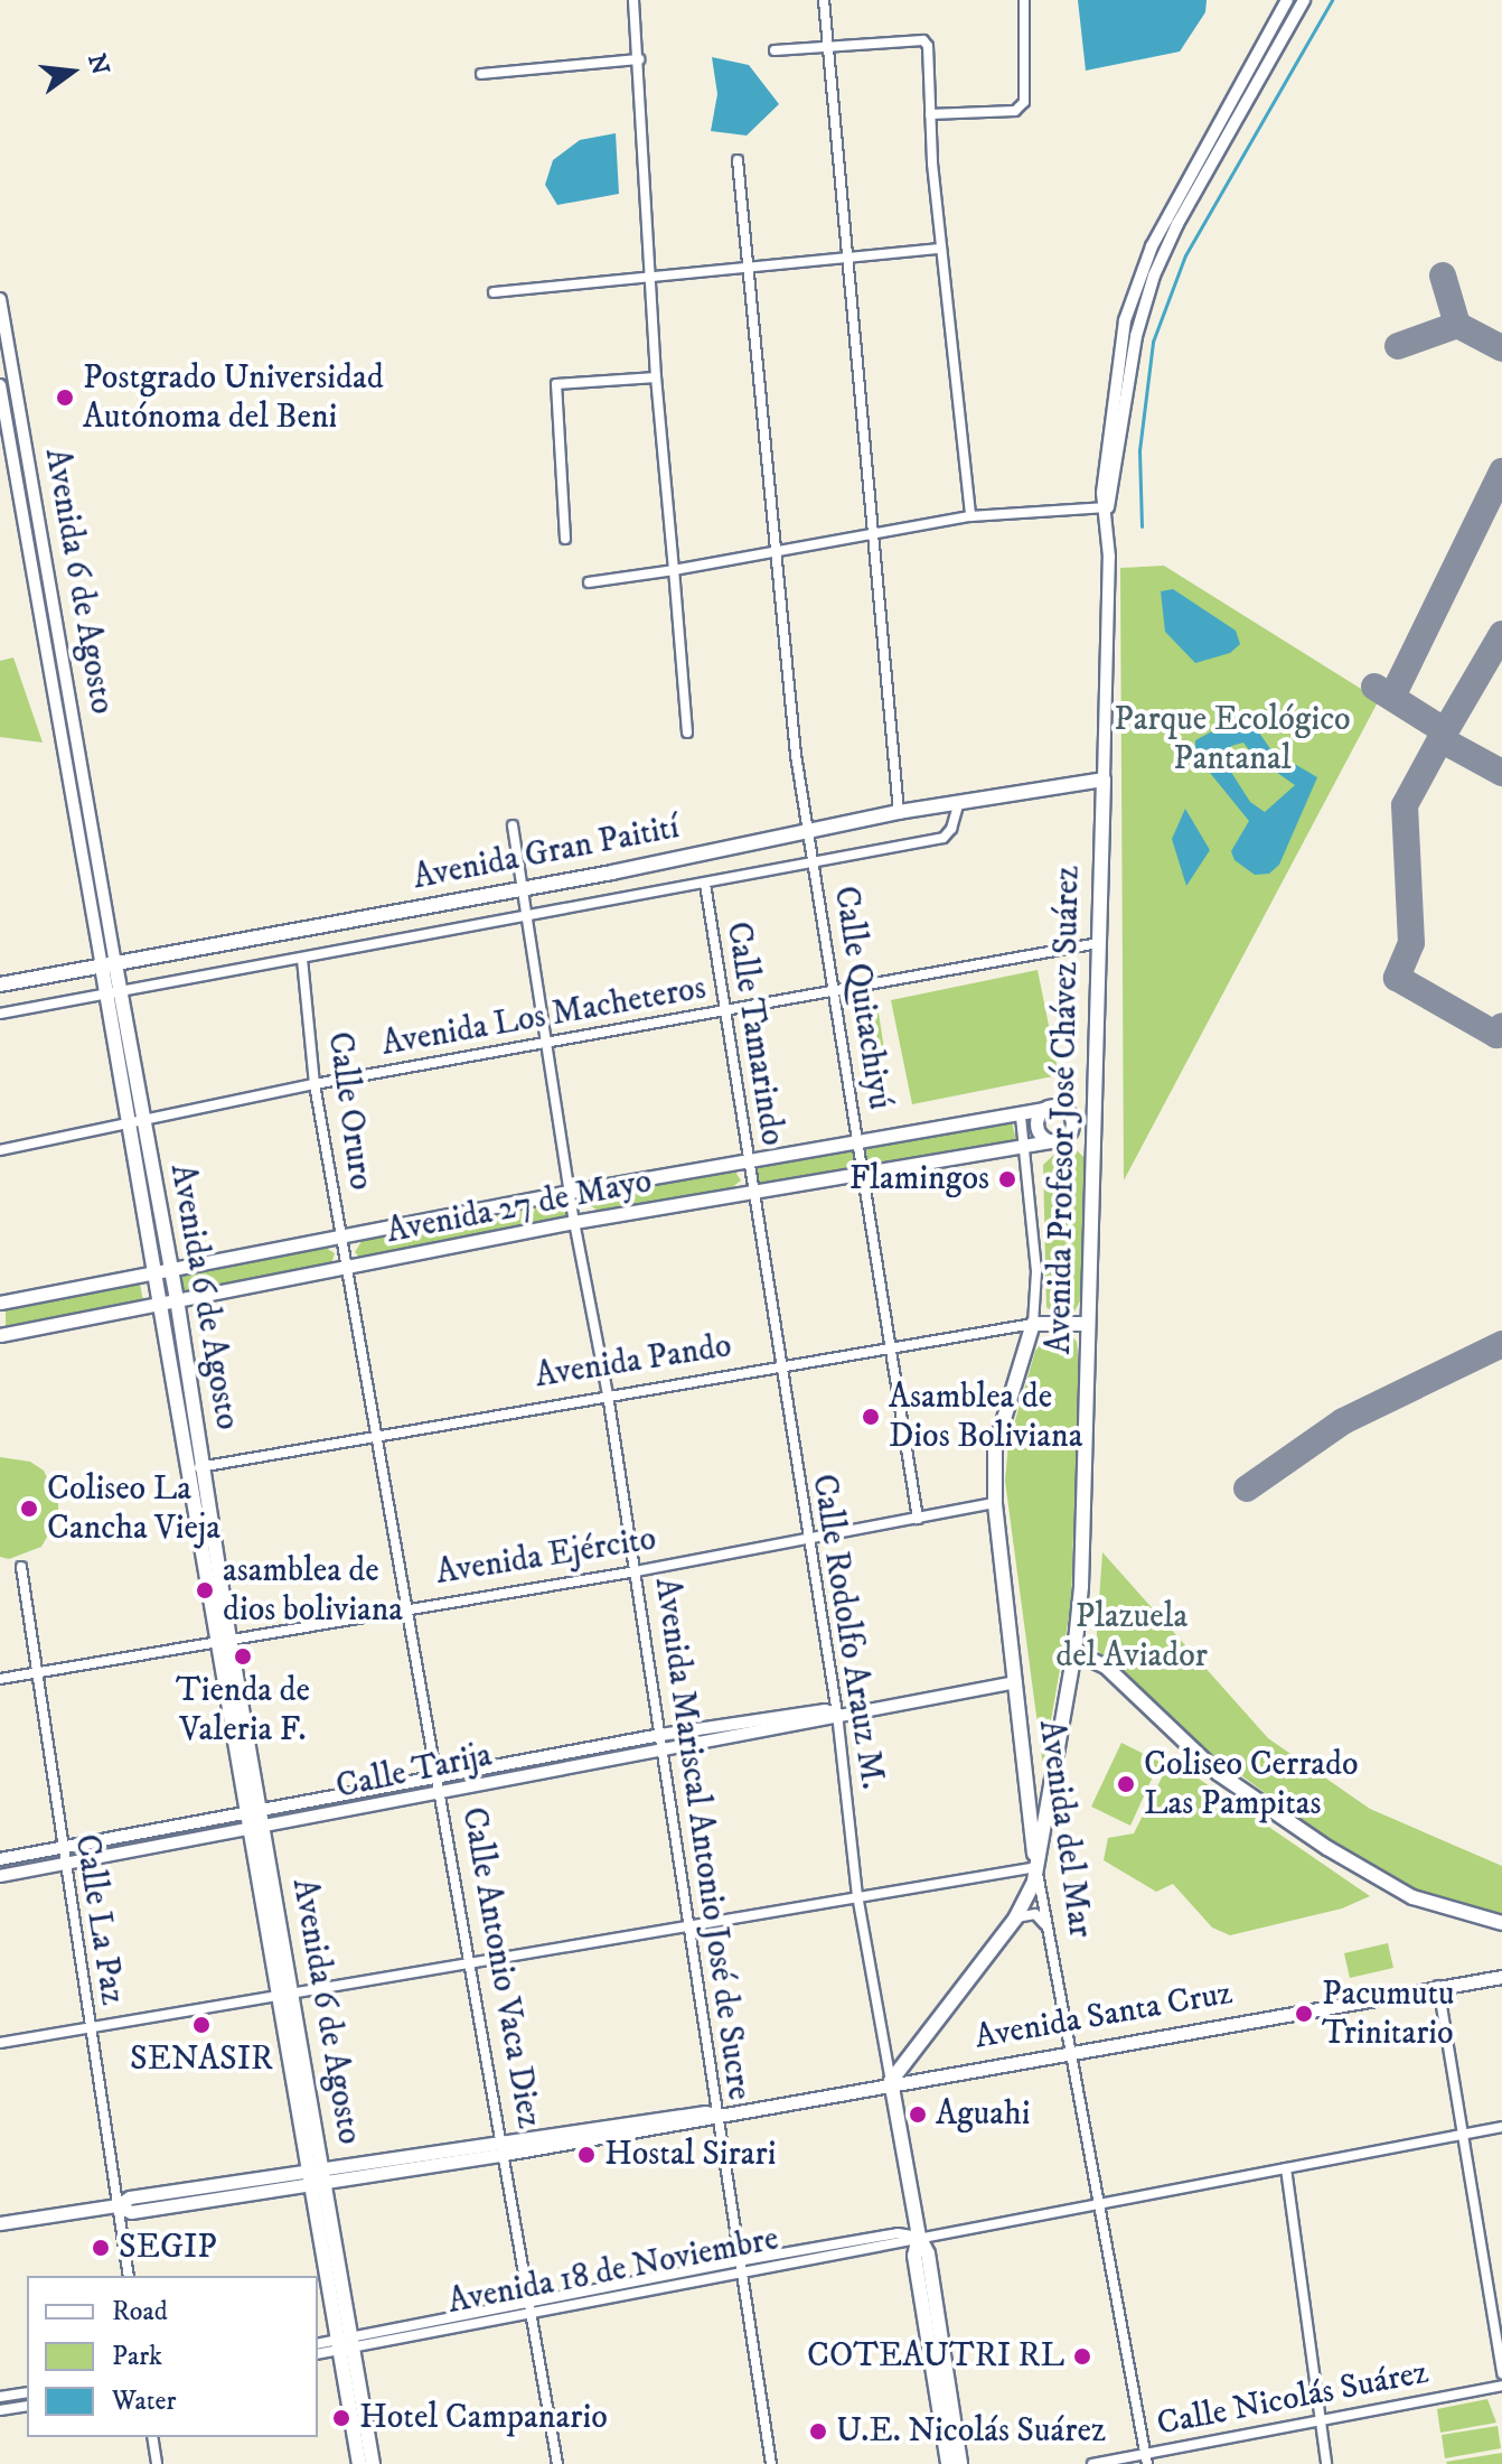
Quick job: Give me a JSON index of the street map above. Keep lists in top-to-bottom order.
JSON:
{
  "streets": {
    "main road": [
      "Avenida 6 de Agosto",
      "Avenida Gran Paitití",
      "Avenida Profesor José Chávez Suárez",
      "Avenida 27 de Mayo",
      "Avenida Pando",
      "Avenida del Mar",
      "Avenida Santa Cruz"
    ],
    "street": [
      "Calle Quitachiyú",
      "Avenida Los Macheteros",
      "Calle Tamarindo",
      "Calle Oruro",
      "Avenida Ejército",
      "Calle Rodolfo Arauz M.",
      "Calle Tarija",
      "Avenida Mariscal Antonio José de Sucre",
      "Calle La Paz",
      "Calle Antonio Vaca Diez",
      "Avenida 18 de Noviembre",
      "Calle Nicolás Suárez"
    ]
  },
  "crossings": [
    ["Avenida 6 de Agosto", "Avenida Gran Paitití"],
    ["Avenida 6 de Agosto", "Avenida Los Macheteros"],
    ["Avenida 6 de Agosto", "Avenida 27 de Mayo"],
    ["Avenida 6 de Agosto", "Avenida Pando"],
    ["Avenida 6 de Agosto", "Avenida Ejército"],
    ["Avenida 6 de Agosto", "Calle Tarija"],
    ["Avenida 6 de Agosto", "Avenida Santa Cruz"],
    ["Avenida 6 de Agosto", "Avenida 18 de Noviembre"],
    ["Avenida Gran Paitití", "Calle Quitachiyú"],
    ["Avenida Gran Paitití", "Avenida Profesor José Chávez Suárez"],
    ["Avenida Gran Paitití", "Avenida Mariscal Antonio José de Sucre"],
    ["Calle Quitachiyú", "Avenida Los Macheteros"],
    ["Calle Quitachiyú", "Avenida 27 de Mayo"],
    ["Calle Quitachiyú", "Avenida Pando"],
    ["Calle Quitachiyú", "Avenida Ejército"],
    ["Avenida Los Macheteros", "Calle Tamarindo"],
    ["Avenida Los Macheteros", "Avenida Profesor José Chávez Suárez"],
    ["Avenida Los Macheteros", "Calle Oruro"],
    ["Avenida Los Macheteros", "Avenida Mariscal Antonio José de Sucre"],
    ["Calle Tamarindo", "Avenida 27 de Mayo"],
    ["Calle Tamarindo", "Calle Rodolfo Arauz M."],
    ["Avenida Profesor José Chávez Suárez", "Avenida Pando"],
    ["Avenida Profesor José Chávez Suárez", "Calle Rodolfo Arauz M."],
    ["Avenida Profesor José Chávez Suárez", "Avenida del Mar"],
    ["Avenida Profesor José Chávez Suárez", "Avenida Santa Cruz"],
    ["Calle Oruro", "Avenida 27 de Mayo"],
    ["Calle Oruro", "Calle Antonio Vaca Diez"],
    ["Avenida 27 de Mayo", "Calle Rodolfo Arauz M."],
    ["Avenida 27 de Mayo", "Avenida del Mar"],
    ["Avenida 27 de Mayo", "Avenida Mariscal Antonio José de Sucre"],
    ["Avenida 27 de Mayo", "Calle Antonio Vaca Diez"],
    ["Avenida Pando", "Calle Rodolfo Arauz M."],
    ["Avenida Pando", "Avenida del Mar"],
    ["Avenida Pando", "Avenida Mariscal Antonio José de Sucre"],
    ["Avenida Pando", "Calle Antonio Vaca Diez"],
    ["Avenida Ejército", "Calle Rodolfo Arauz M."],
    ["Avenida Ejército", "Avenida del Mar"],
    ["Avenida Ejército", "Avenida Mariscal Antonio José de Sucre"],
    ["Avenida Ejército", "Calle La Paz"],
    ["Avenida Ejército", "Calle Antonio Vaca Diez"],
    ["Calle Rodolfo Arauz M.", "Calle Tarija"],
    ["Calle Rodolfo Arauz M.", "Avenida Santa Cruz"],
    ["Calle Tarija", "Avenida del Mar"],
    ["Calle Tarija", "Avenida Mariscal Antonio José de Sucre"],
    ["Calle Tarija", "Calle La Paz"],
    ["Calle Tarija", "Calle Antonio Vaca Diez"],
    ["Avenida del Mar", "Avenida Santa Cruz"],
    ["Avenida del Mar", "Avenida 18 de Noviembre"],
    ["Avenida del Mar", "Calle Nicolás Suárez"],
    ["Avenida Mariscal Antonio José de Sucre", "Avenida Santa Cruz"],
    ["Avenida Mariscal Antonio José de Sucre", "Avenida 18 de Noviembre"],
    ["Calle La Paz", "Avenida Santa Cruz"],
    ["Calle Antonio Vaca Diez", "Avenida Santa Cruz"],
    ["Calle Antonio Vaca Diez", "Avenida 18 de Noviembre"]
  ],
  "parks": ["Parque Ecológico Pantanal", "Plazuela del Aviador"],
  "places": [
    "Postgrado Universidad Autónoma del Beni",
    "Flamingos",
    "Asamblea de Dios Boliviana",
    "Coliseo La Cancha Vieja",
    "asamblea de dios boliviana",
    "Tienda de Valeria F.",
    "Coliseo Cerrado Las Pampitas",
    "Pacumutu Trinitario",
    "SENASIR",
    "Aguahi",
    "Hostal Sirari",
    "SEGIP",
    "COTEAUTRI RL",
    "Hotel Campanario",
    "U.E. Nicolás Suárez"
  ],
  "legend": ["Road", "Park", "Water"],
  "north": "right"
}
